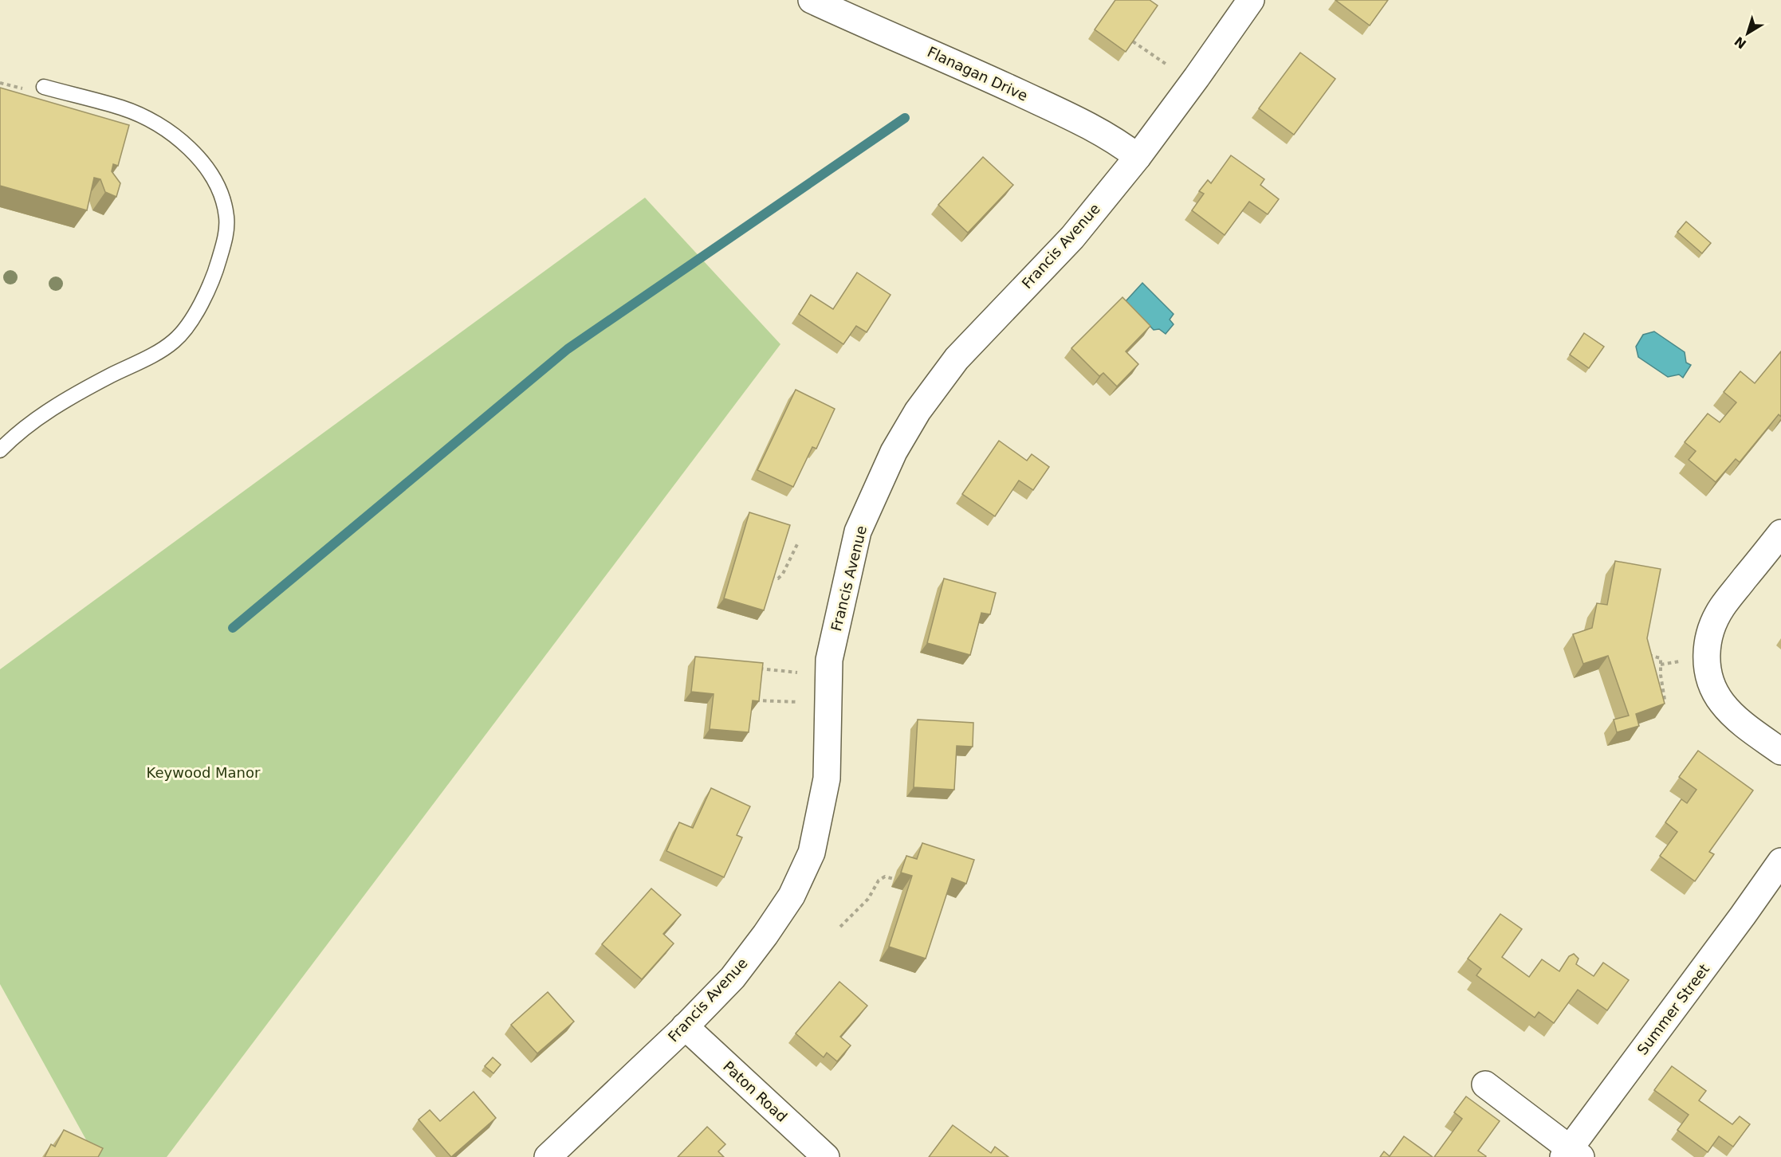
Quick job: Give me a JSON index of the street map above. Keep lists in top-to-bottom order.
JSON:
{
  "streets": {
    "street": [
      "Flanagan Drive",
      "Francis Avenue",
      "Summer Street",
      "Paton Road"
    ]
  },
  "crossings": [
    ["Flanagan Drive", "Francis Avenue"],
    ["Francis Avenue", "Paton Road"]
  ],
  "parks": ["Keywood Manor"],
  "north": "bottom left"
}
